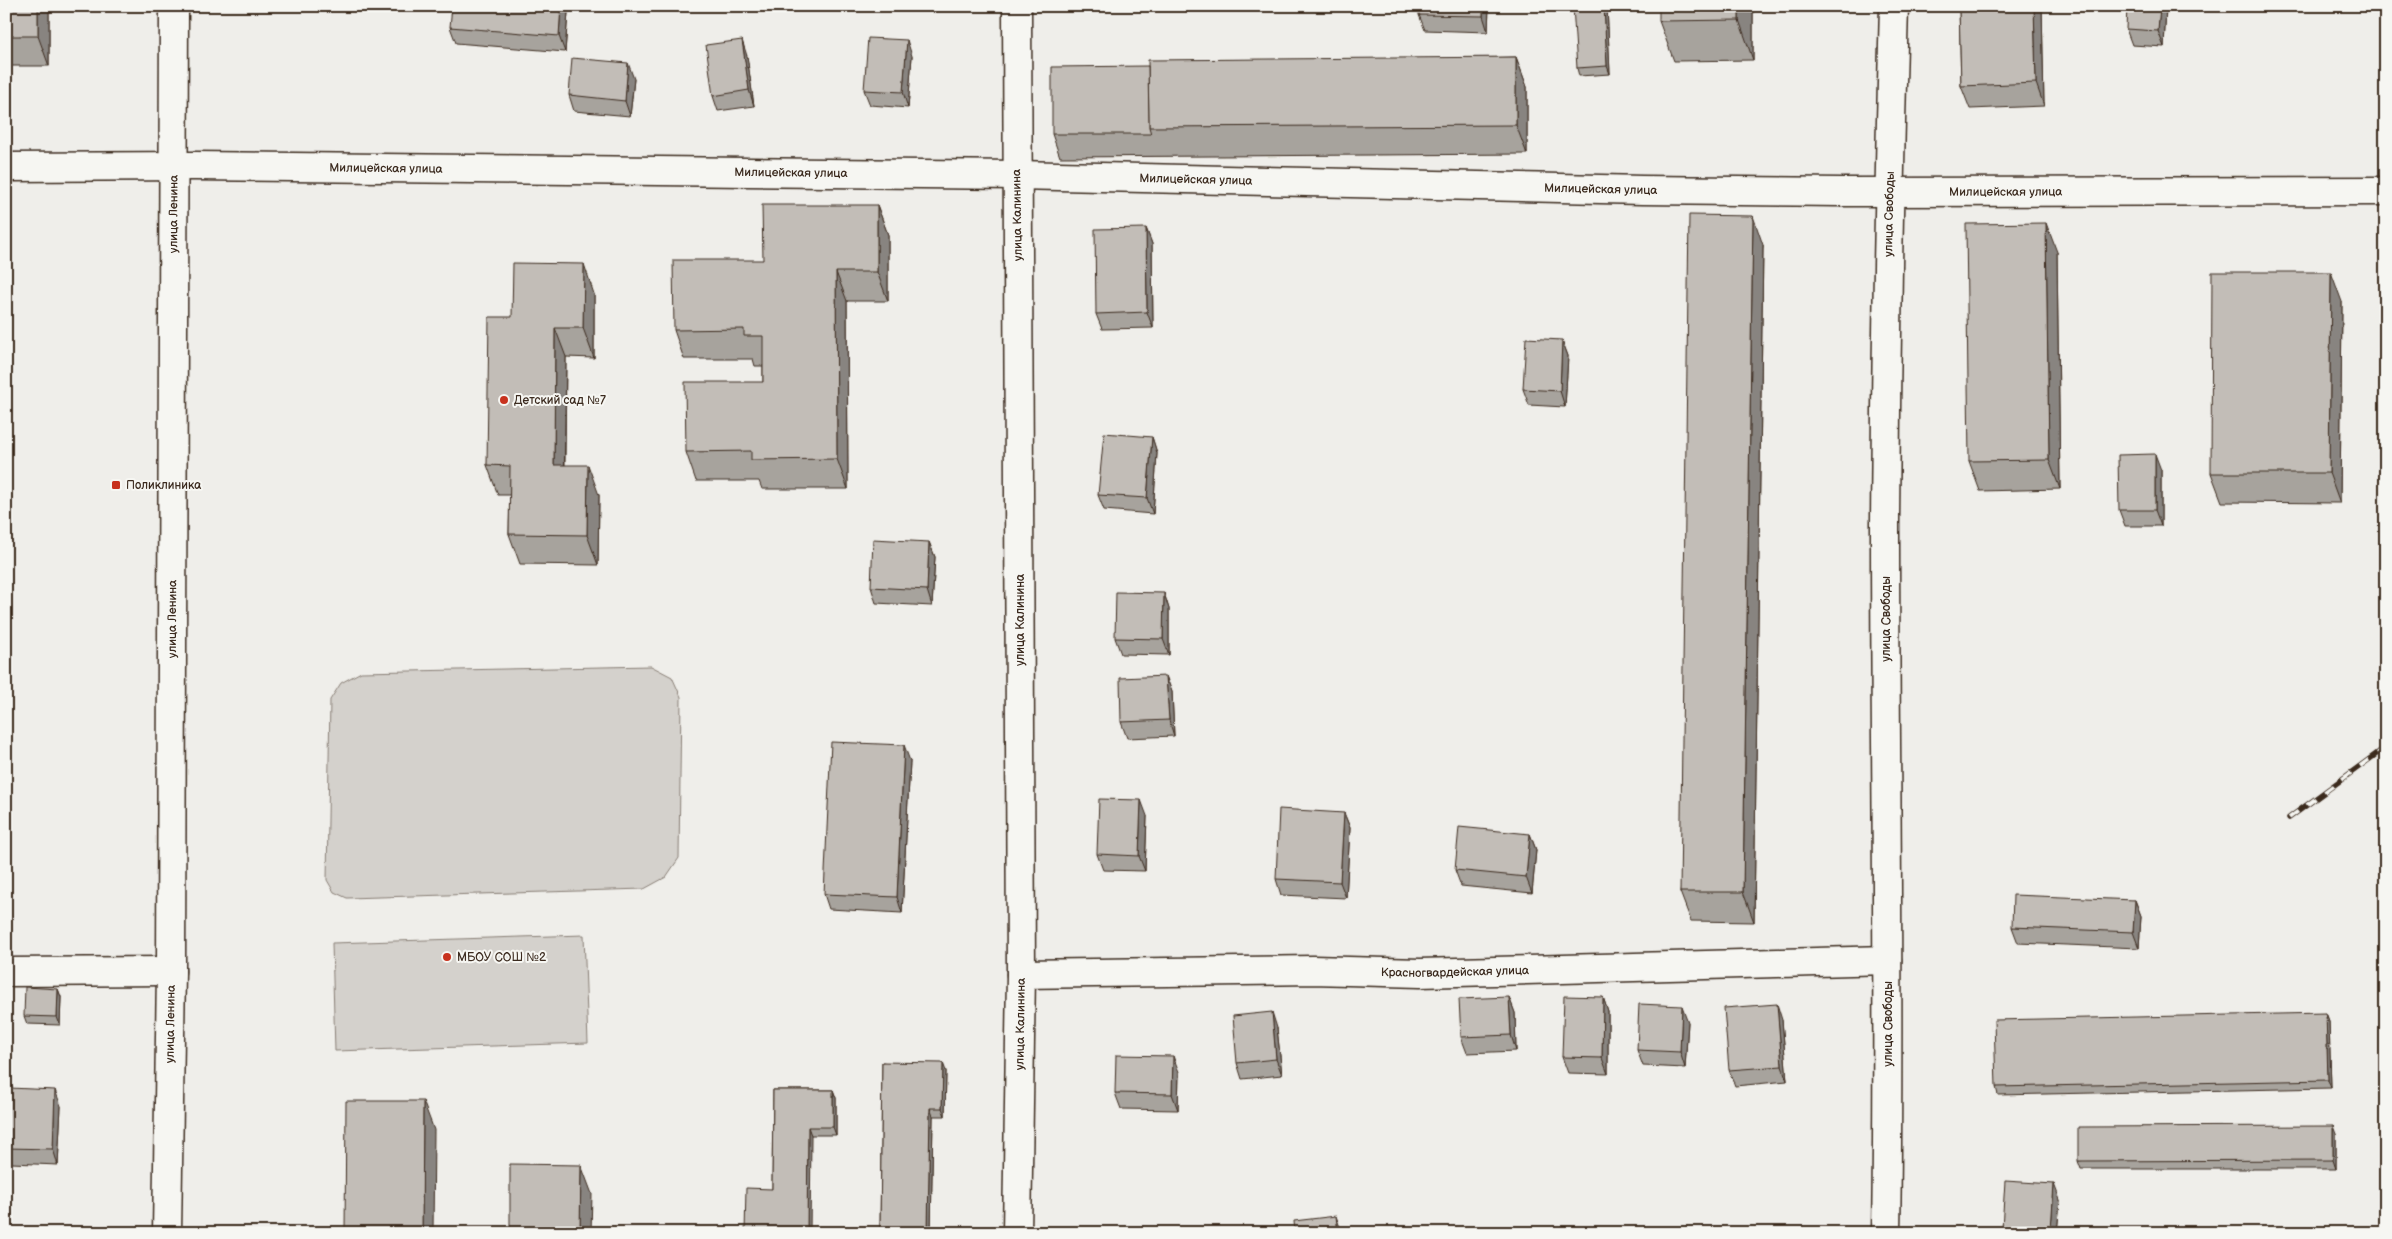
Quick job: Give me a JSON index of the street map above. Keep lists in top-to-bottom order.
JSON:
{
  "streets": {
    "street": [
      "Милицейская улица",
      "улица Свободы",
      "улица Ленина",
      "улица Калинина",
      "Красногвардейская улица"
    ]
  },
  "crossings": [
    ["Милицейская улица", "улица Свободы"],
    ["Милицейская улица", "улица Ленина"],
    ["Милицейская улица", "улица Калинина"],
    ["улица Свободы", "Красногвардейская улица"],
    ["улица Калинина", "Красногвардейская улица"]
  ],
  "places": {
    "other": ["Детский сад №7", "МБОУ СОШ №2"],
    "transit": ["Поликлиника"]
  }
}
